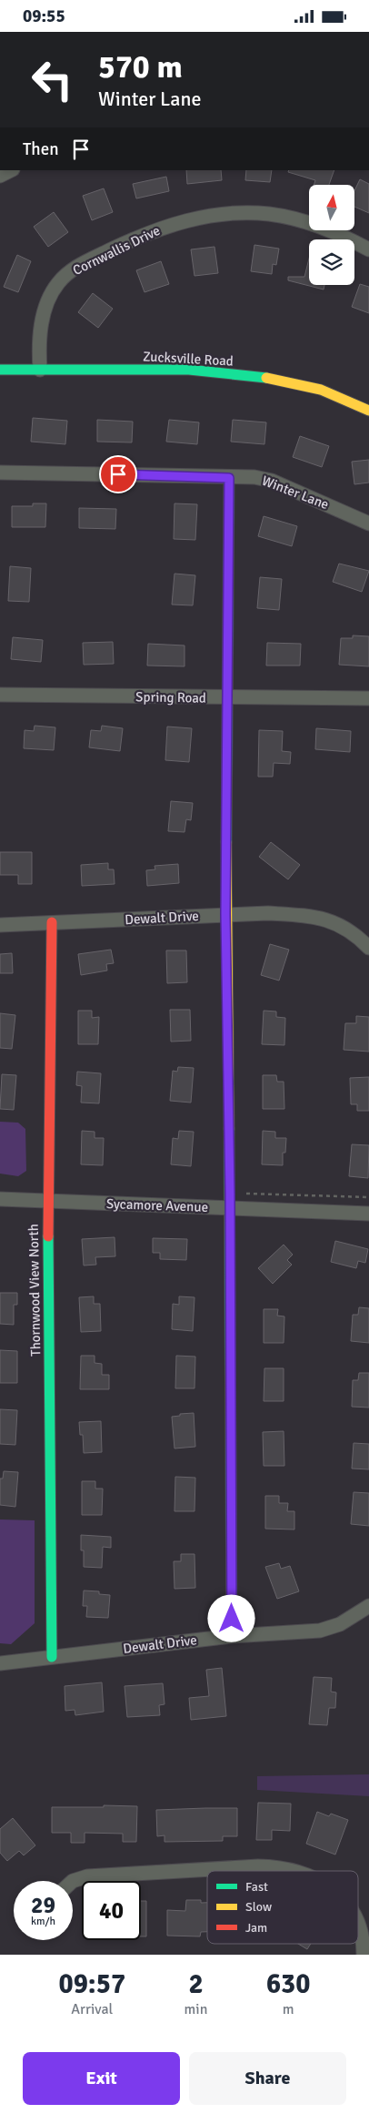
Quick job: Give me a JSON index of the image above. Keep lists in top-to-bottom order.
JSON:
{
  "streets": {
    "street": [
      "Cornwallis Drive",
      "Zucksville Road",
      "Winter Lane",
      "Spring Road",
      "Dewalt Drive",
      "Sycamore Avenue",
      "Thornwood View North"
    ]
  },
  "crossings": [
    ["Cornwallis Drive", "Zucksville Road"],
    ["Dewalt Drive", "Thornwood View North"],
    ["Sycamore Avenue", "Thornwood View North"]
  ],
  "legend": ["Fast", "Slow", "Jam"],
  "north": "top",
  "page": {
    "status": "09:55",
    "turn": ["570 m", "Winter Lane"],
    "then": "Then",
    "speed": "29 km/h",
    "limit": "40",
    "eta": [
      "09:57",
      "Arrival",
      "2",
      "min",
      "630",
      "m"
    ],
    "buttons": ["Exit", "Share"]
  }
}
